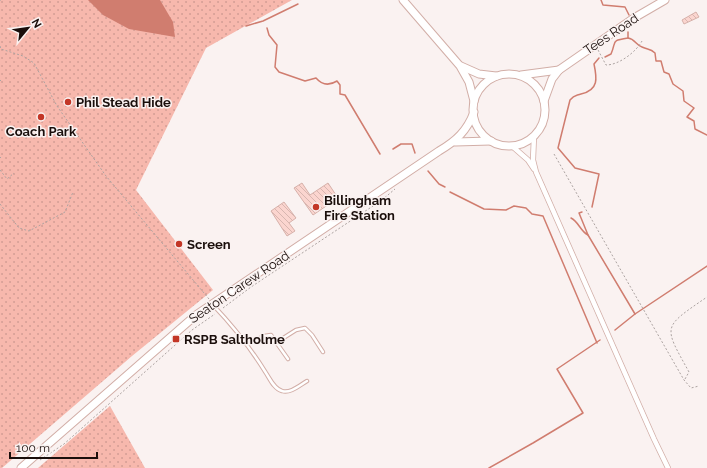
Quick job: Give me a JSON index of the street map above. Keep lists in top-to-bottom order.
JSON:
{
  "streets": {
    "main road": ["Tees Road", "Seaton Carew Road"]
  },
  "crossings": [
    ["Tees Road", "Seaton Carew Road"]
  ],
  "places": {
    "other": [
      "Phil Stead Hide",
      "Coach Park",
      "Billingham Fire Station",
      "Screen"
    ],
    "transit": ["RSPB Saltholme"]
  },
  "scale_bar": "100 m",
  "north": "top right"
}
